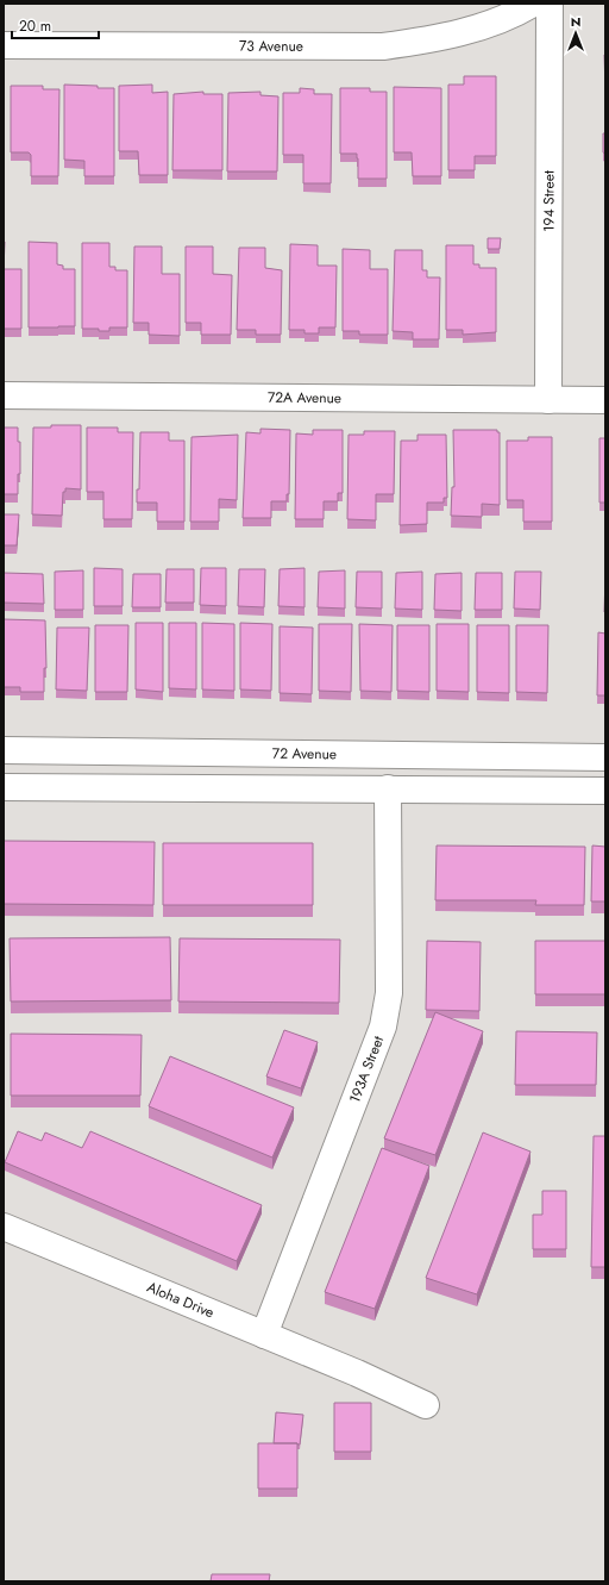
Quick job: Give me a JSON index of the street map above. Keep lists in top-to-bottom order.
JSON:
{
  "streets": {
    "street": [
      "73 Avenue",
      "194 Street",
      "72A Avenue",
      "72 Avenue",
      "193A Street",
      "Aloha Drive"
    ]
  },
  "crossings": [
    ["194 Street", "72A Avenue"],
    ["193A Street", "Aloha Drive"]
  ],
  "scale_bar": "20 m",
  "north": "top"
}
